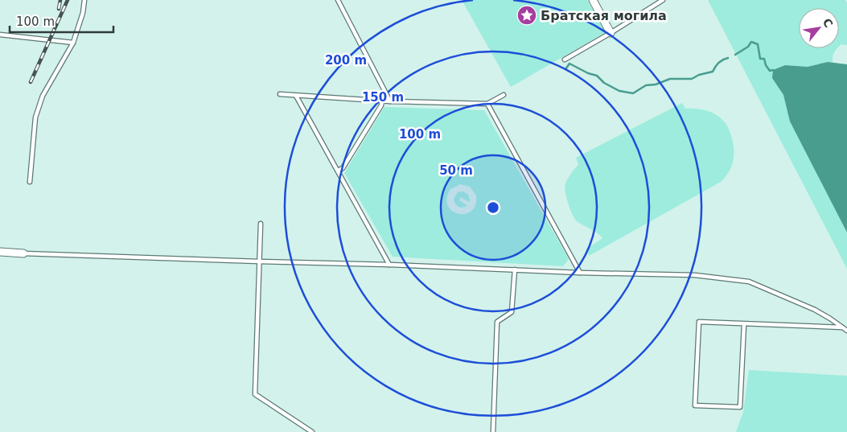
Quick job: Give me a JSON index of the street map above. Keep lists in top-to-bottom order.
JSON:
{
  "places": {
    "place": ["Братская могила"]
  },
  "scale_bar": "100 m",
  "north": "top right",
  "rings": [
    "200 m",
    "150 m",
    "100 m",
    "50 m"
  ]
}
